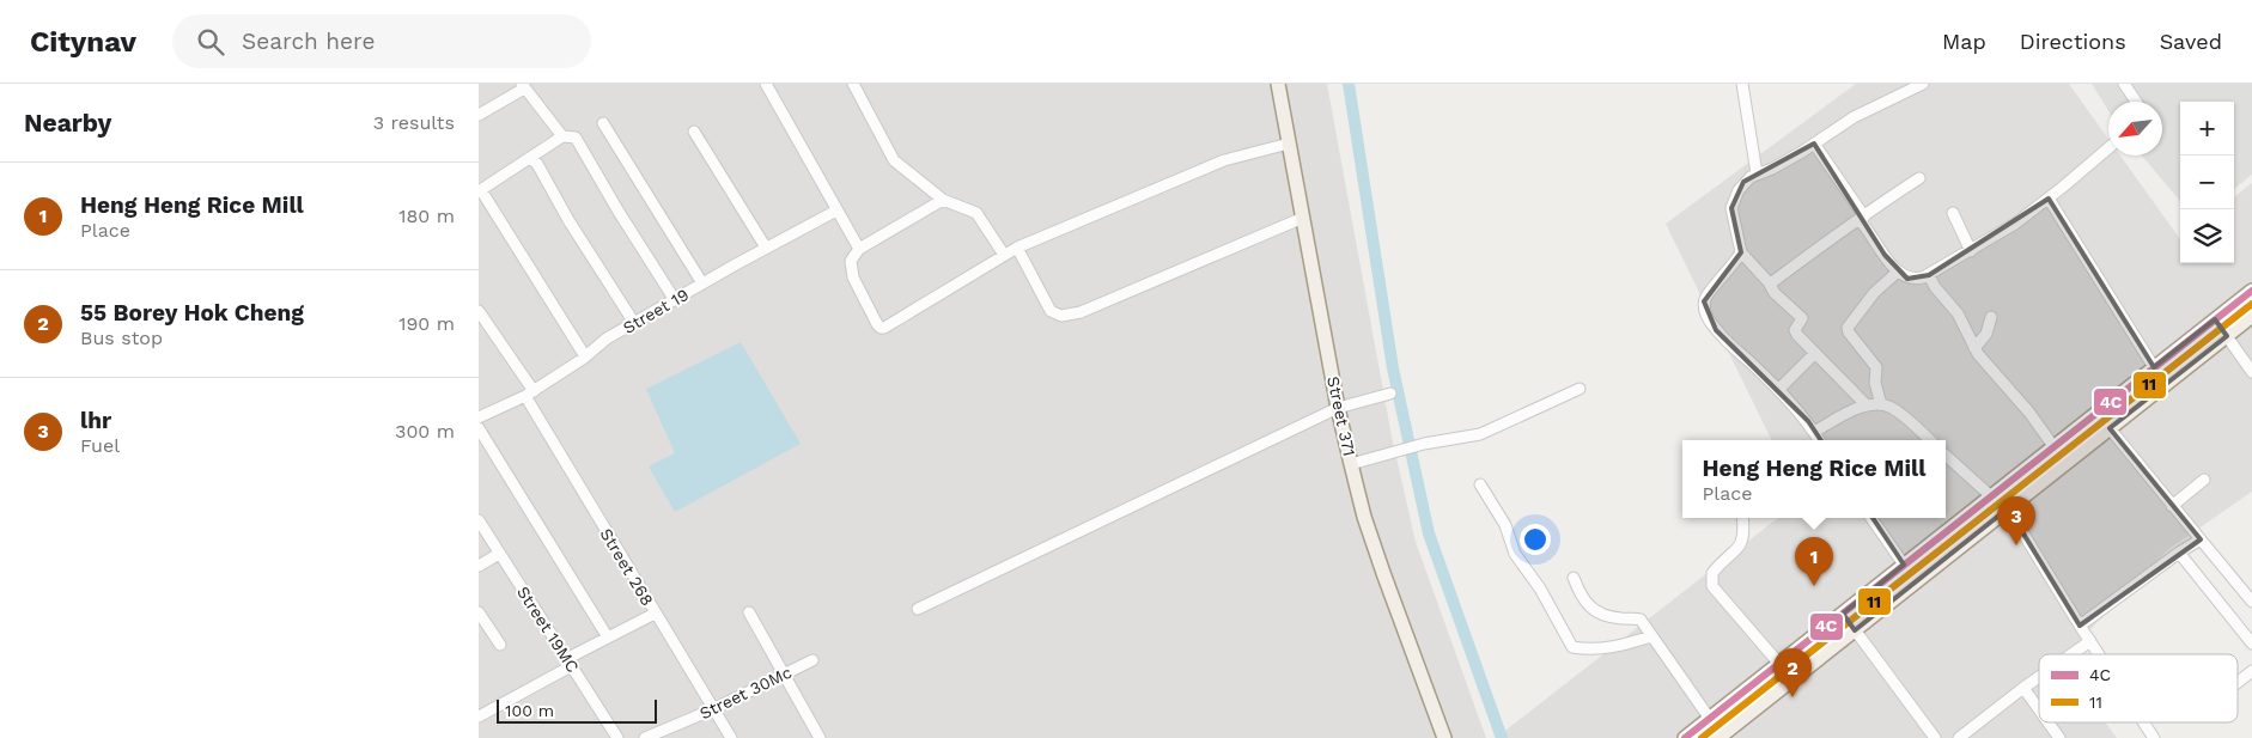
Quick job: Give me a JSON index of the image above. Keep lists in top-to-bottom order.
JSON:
{
  "streets": {
    "main road": ["Street 371"],
    "street": [
      "Street 19",
      "Street 268",
      "Street 19MC",
      "Street 30Mc"
    ]
  },
  "crossings": [
    ["Street 19", "Street 268"],
    ["Street 268", "Street 30Mc"]
  ],
  "lines": ["transit line 4C", "transit line 11"],
  "legend": ["4C", "11"],
  "scale_bar": "100 m",
  "north": "bottom left",
  "page": {
    "header": "Citynav",
    "search": "Search here",
    "nav": ["Map", "Directions", "Saved"],
    "heading": ["Nearby", "3 results"],
    "map_buttons": ["+", "−"],
    "list": [
      {
        "mark": "1",
        "name": "Heng Heng Rice Mill",
        "note": "Place",
        "value": "180 m"
      },
      {
        "mark": "2",
        "name": "55 Borey Hok Cheng",
        "note": "Bus stop",
        "value": "190 m"
      },
      {
        "mark": "3",
        "name": "lhr",
        "note": "Fuel",
        "value": "300 m"
      }
    ],
    "popup": ["Heng Heng Rice Mill", "Place"],
    "pins": ["3", "1", "2"],
    "scale": "100 m"
  }
}
